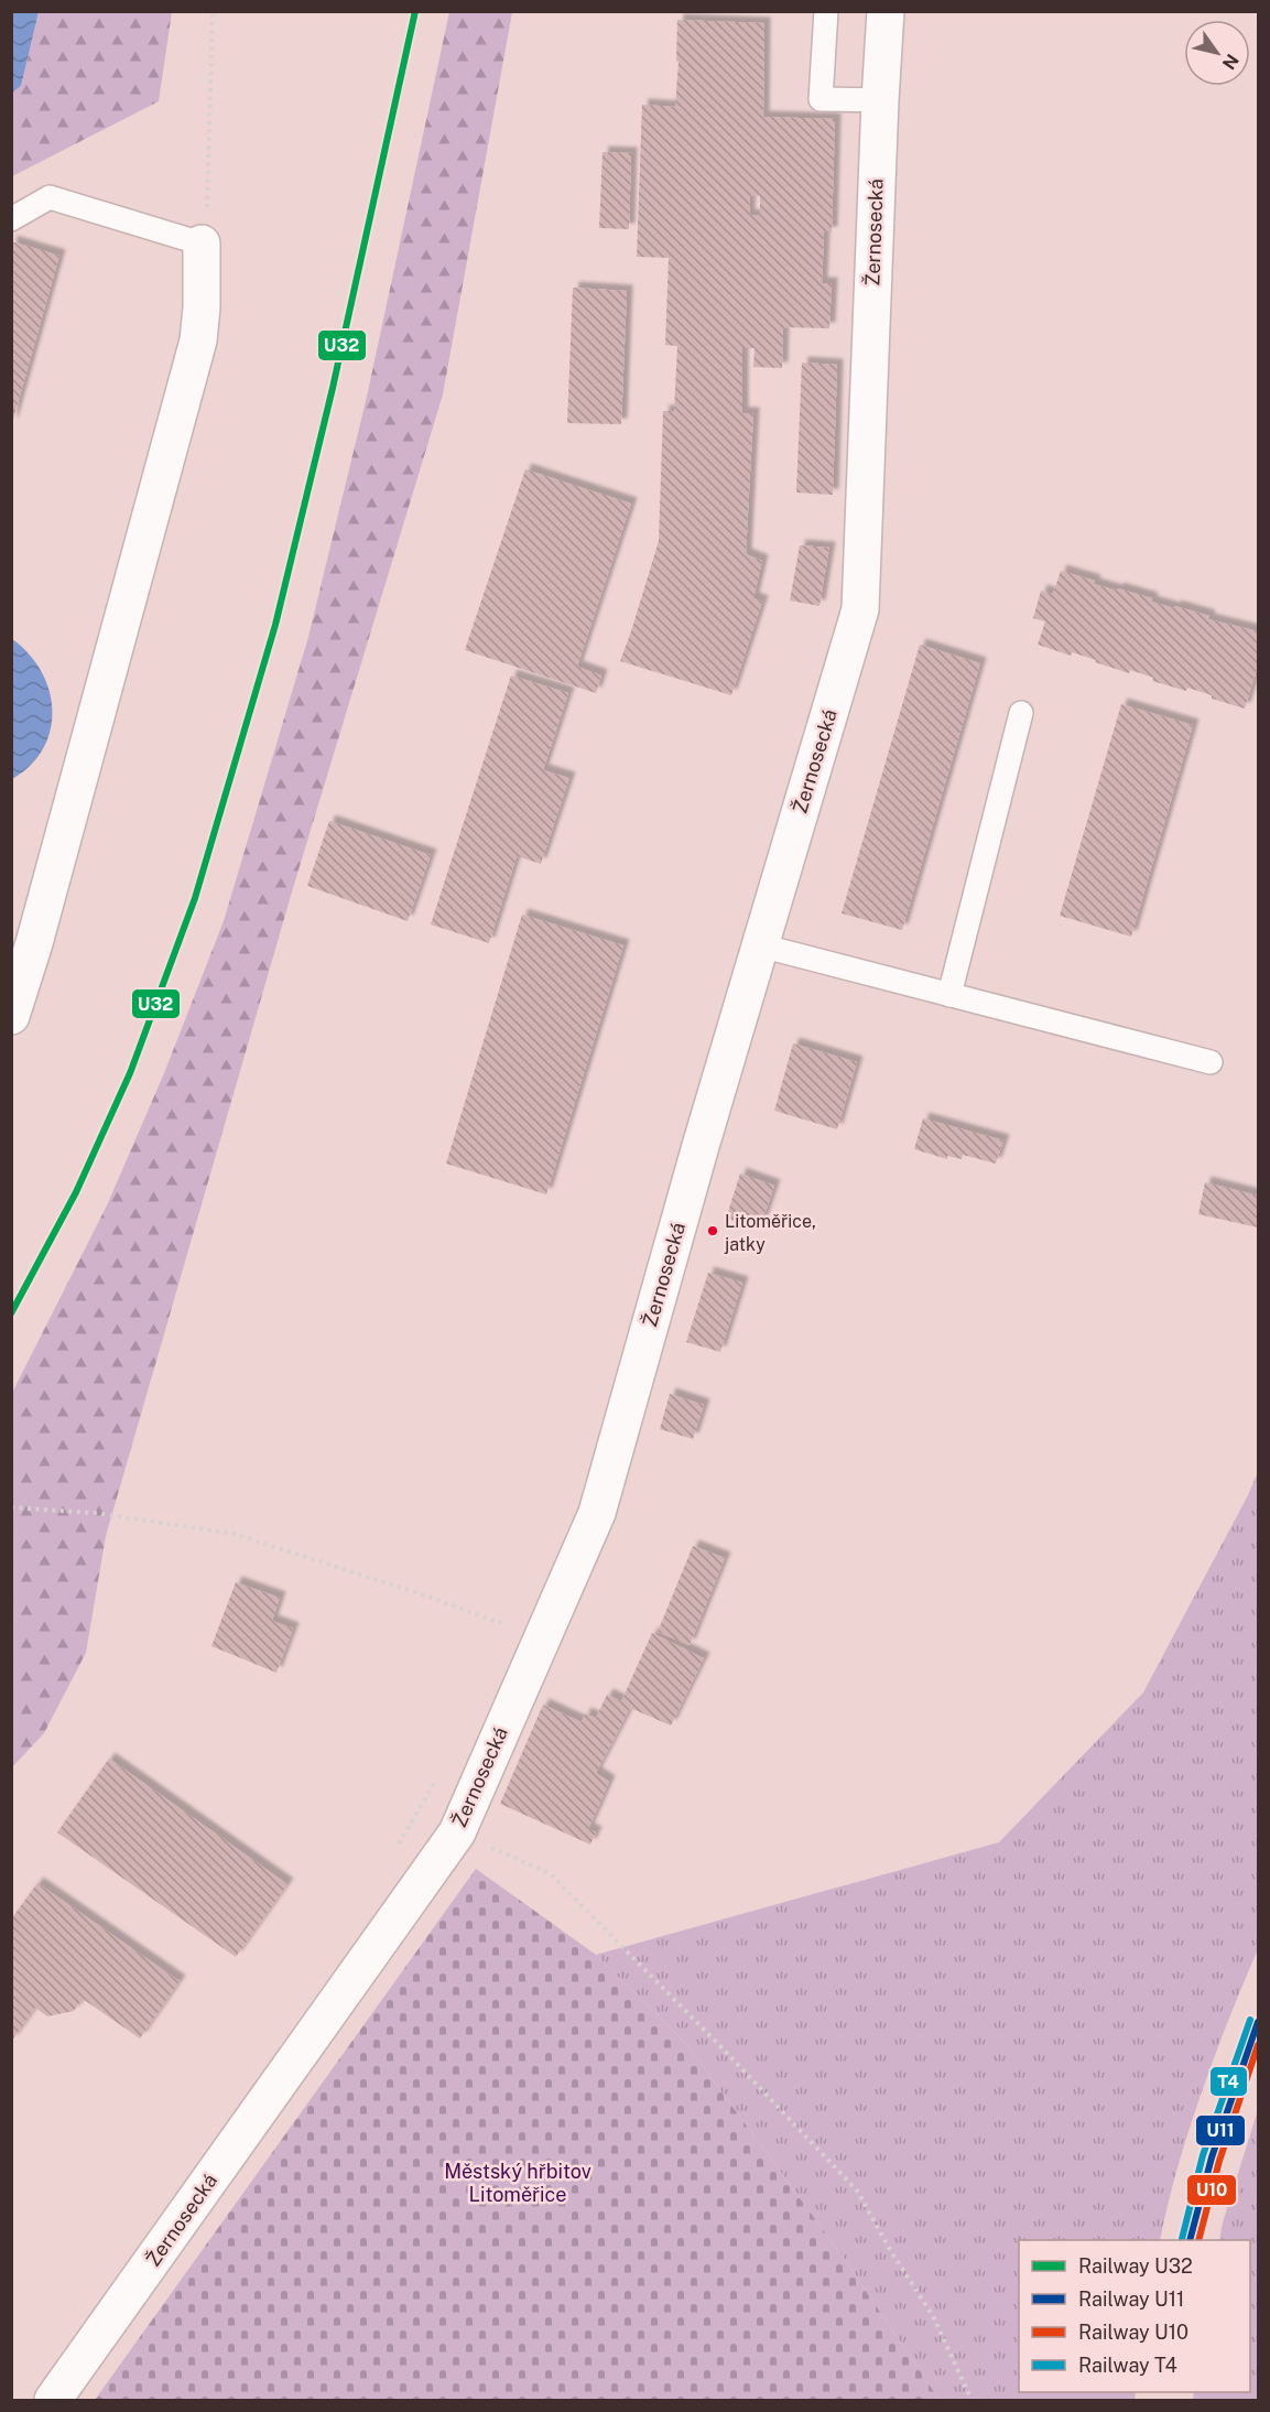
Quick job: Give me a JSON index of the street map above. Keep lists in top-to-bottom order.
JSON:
{
  "streets": {
    "main road": ["Žernosecká"]
  },
  "parks": ["Městský hřbitov Litoměřice"],
  "places": ["Litoměřice, jatky"],
  "lines": [
    "rail line U32",
    "rail line T4",
    "rail line U11",
    "rail line U10"
  ],
  "legend": [
    "Railway U32",
    "Railway U11",
    "Railway U10",
    "Railway T4"
  ],
  "north": "bottom right"
}
